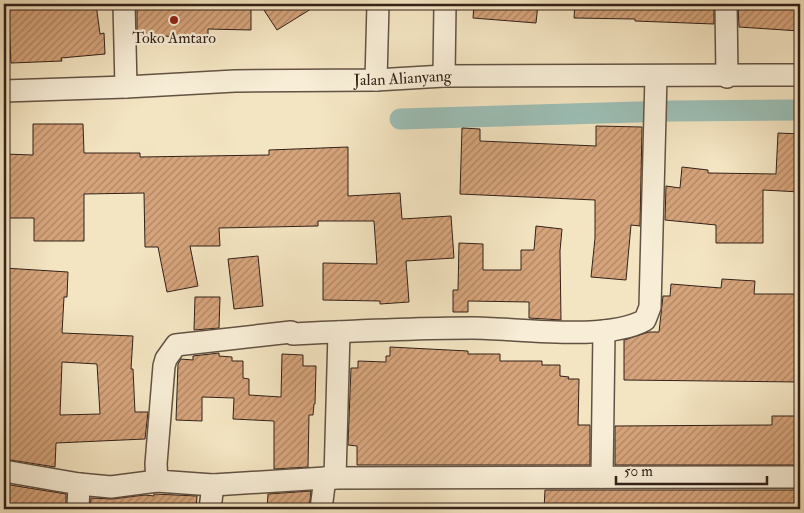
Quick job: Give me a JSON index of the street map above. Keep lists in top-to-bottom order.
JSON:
{
  "streets": {
    "street": ["Jalan Alianyang"]
  },
  "places": ["Toko Amtaro"],
  "scale_bar": "50 m"
}
